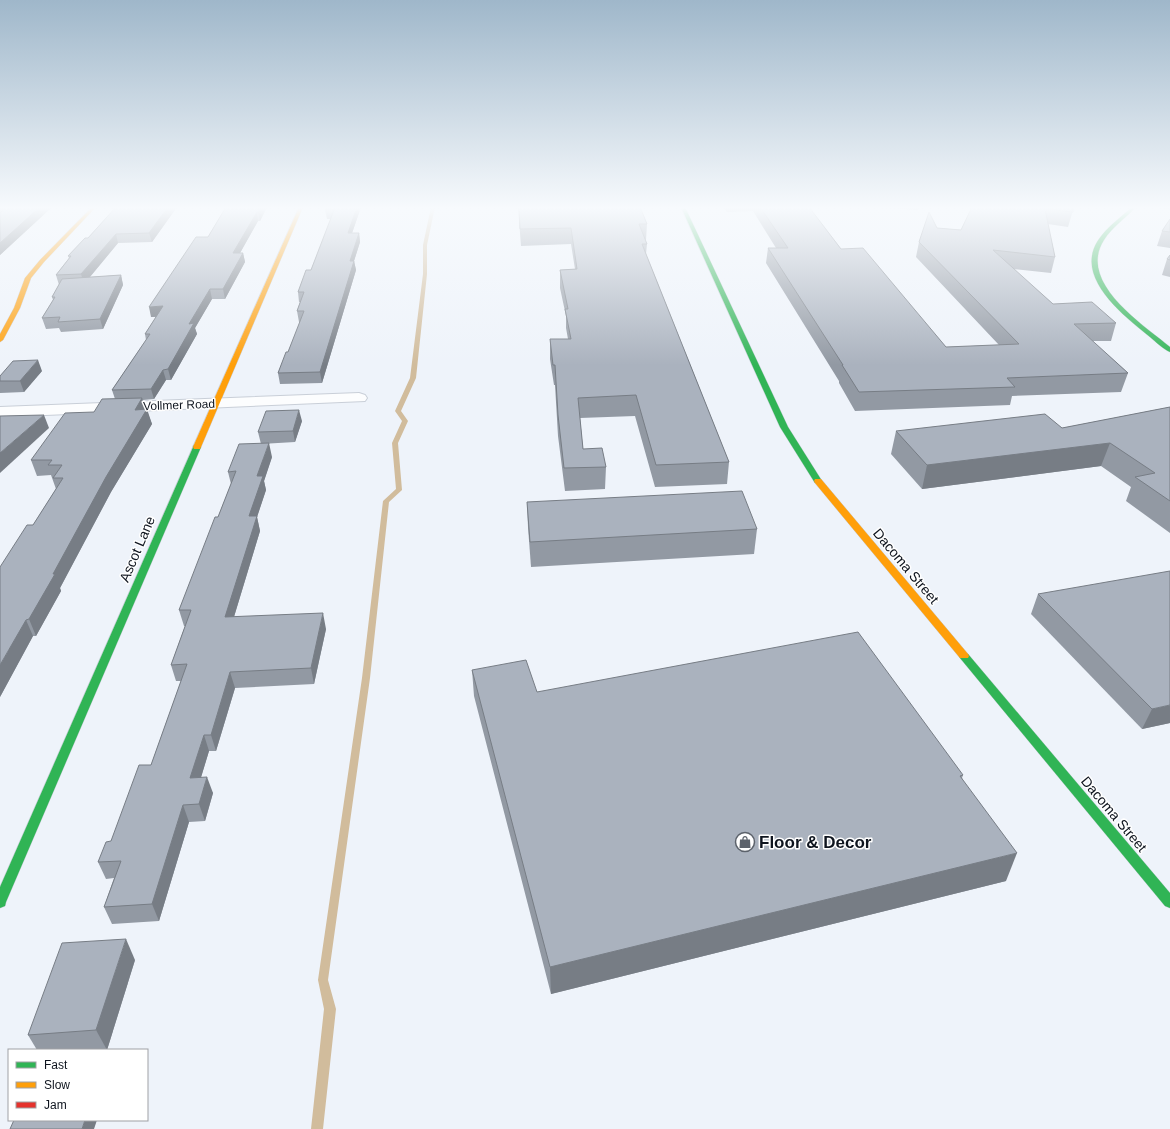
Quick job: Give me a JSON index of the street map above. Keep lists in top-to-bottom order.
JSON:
{
  "streets": {
    "street": ["Vollmer Road", "Ascot Lane", "Dacoma Street"]
  },
  "crossings": [
    ["Vollmer Road", "Ascot Lane"]
  ],
  "places": {
    "shop": ["Floor & Decor"]
  },
  "legend": ["Fast", "Slow", "Jam"]
}
